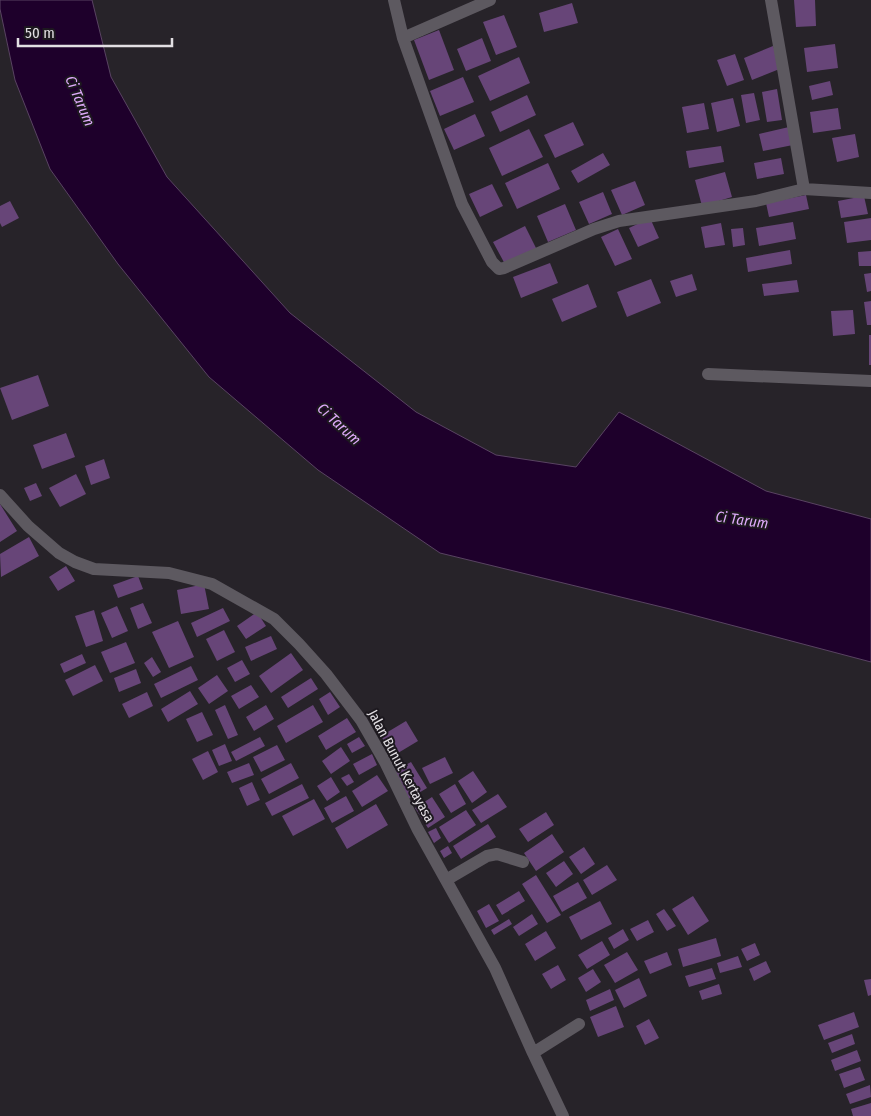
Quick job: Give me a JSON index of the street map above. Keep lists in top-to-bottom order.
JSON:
{
  "streets": {
    "street": ["Jalan Bunut Kertayasa"]
  },
  "water": ["Ci Tarum"],
  "scale_bar": "50 m"
}
